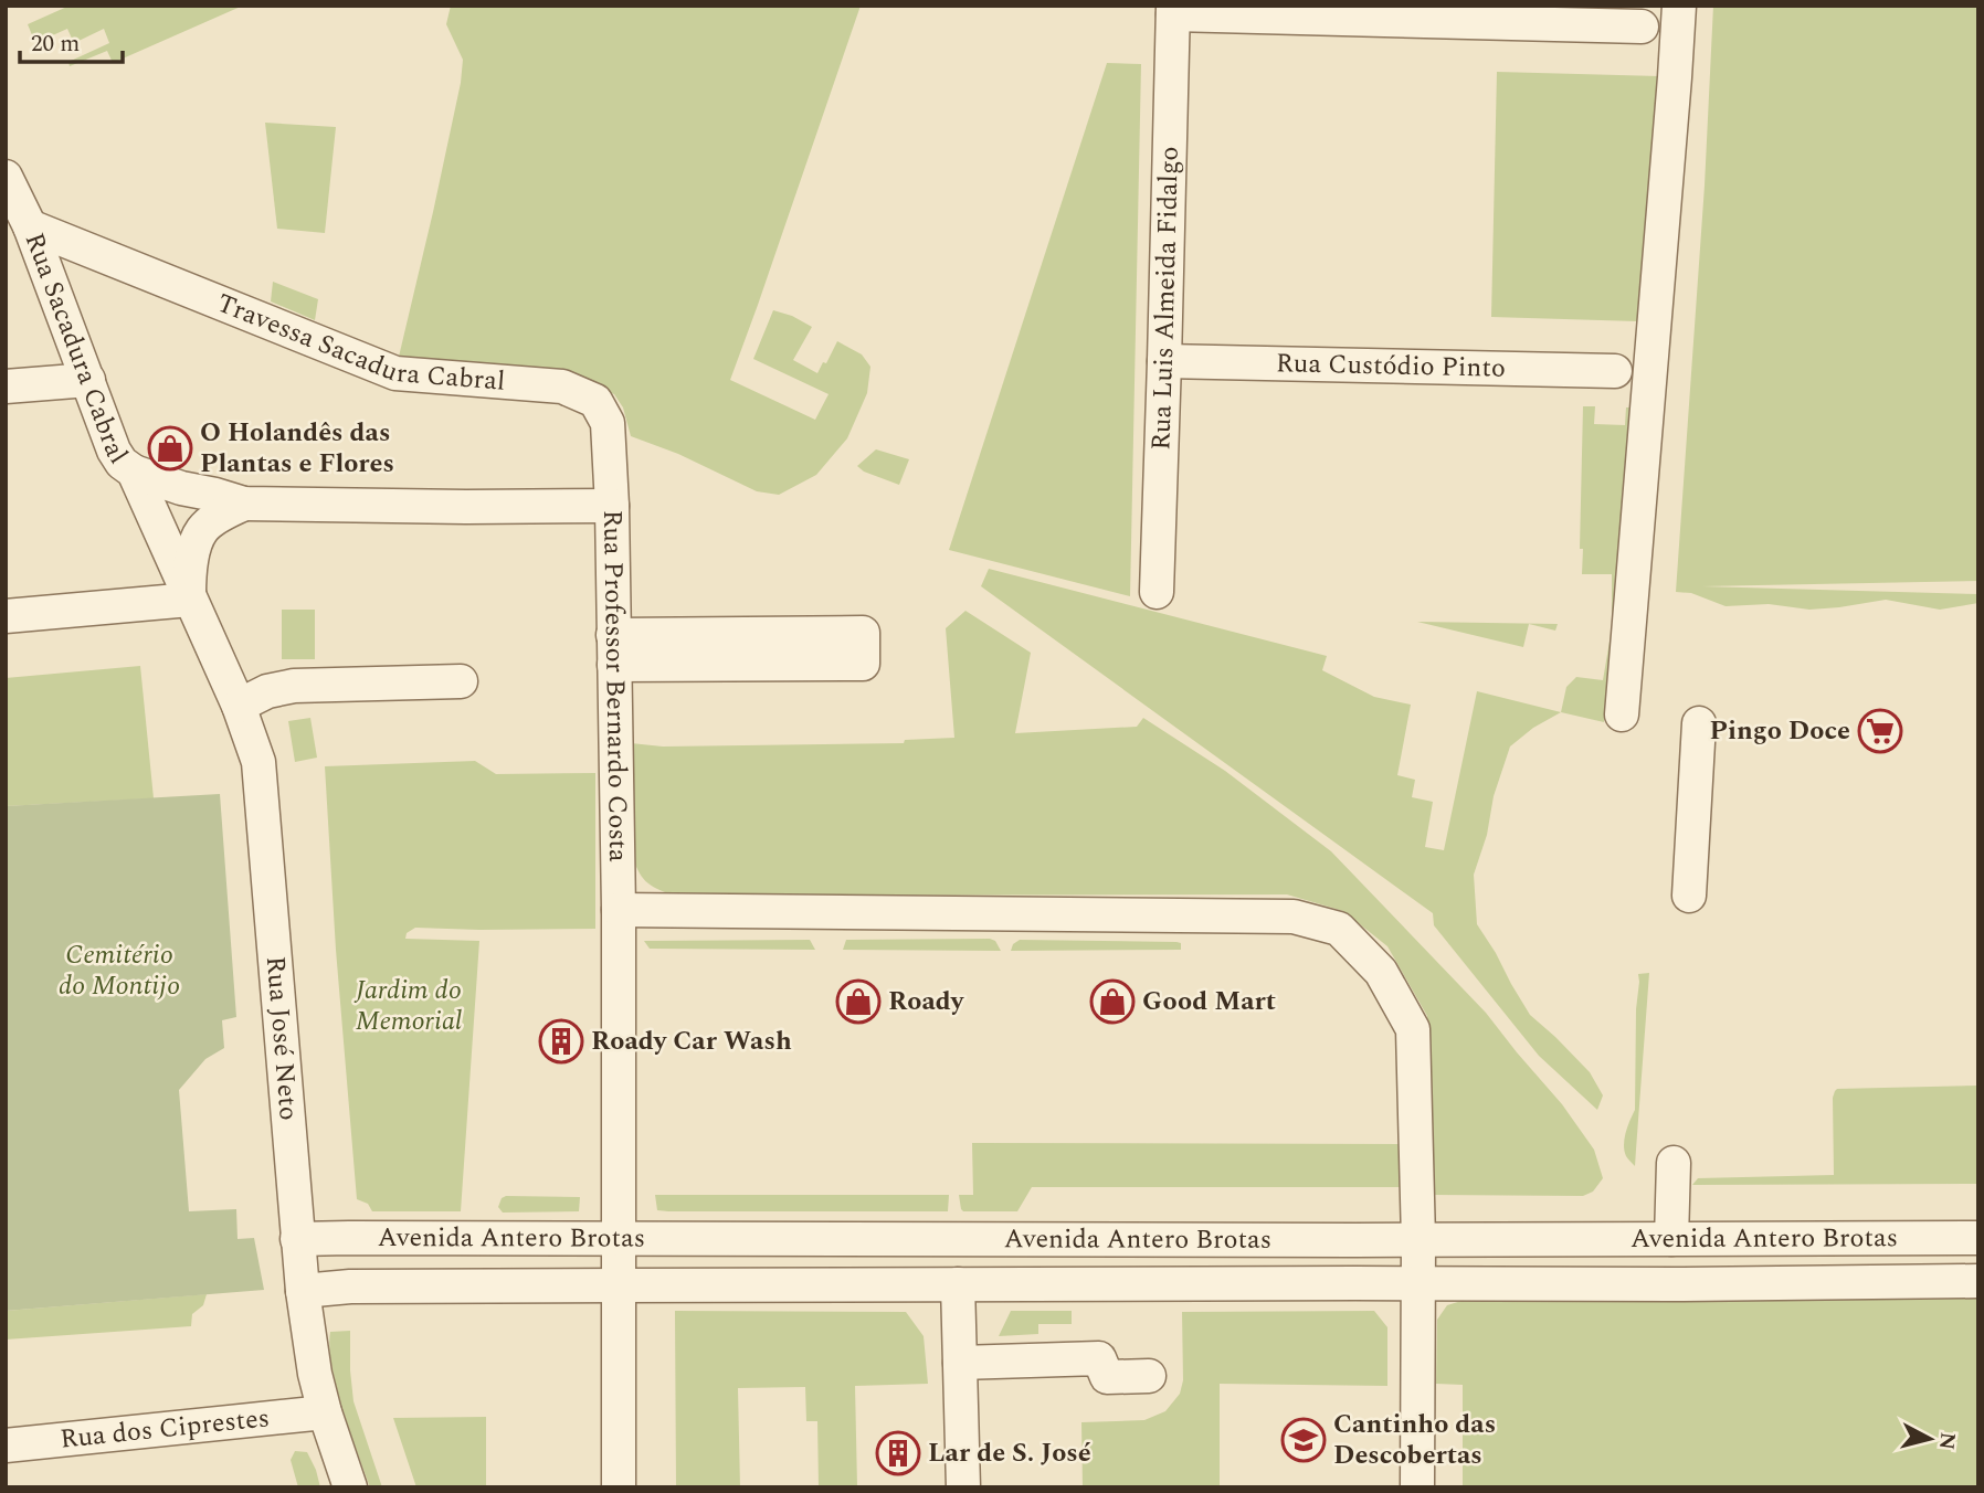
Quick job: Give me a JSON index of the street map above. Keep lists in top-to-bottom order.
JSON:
{
  "streets": {
    "street": [
      "Rua Luis Almeida Fidalgo",
      "Travessa Sacadura Cabral",
      "Rua Sacadura Cabral",
      "Rua Custódio Pinto",
      "Rua Professor Bernardo Costa",
      "Rua José Neto",
      "Avenida Antero Brotas",
      "Rua dos Ciprestes"
    ]
  },
  "crossings": [
    ["Rua Luis Almeida Fidalgo", "Rua Custódio Pinto"],
    ["Travessa Sacadura Cabral", "Rua Sacadura Cabral"],
    ["Travessa Sacadura Cabral", "Rua Professor Bernardo Costa"],
    ["Rua Sacadura Cabral", "Rua Professor Bernardo Costa"],
    ["Rua Sacadura Cabral", "Rua José Neto"],
    ["Rua Professor Bernardo Costa", "Avenida Antero Brotas"],
    ["Rua José Neto", "Avenida Antero Brotas"],
    ["Rua José Neto", "Rua dos Ciprestes"]
  ],
  "parks": ["Cemitério do Montijo", "Jardim do Memorial"],
  "places": {
    "shop": ["O Holandês das Plantas e Flores", "Roady", "Good Mart"],
    "supermarket": ["Pingo Doce"],
    "building": ["Roady Car Wash", "Lar de S. José"],
    "school or university": ["Cantinho das Descobertas"]
  },
  "scale_bar": "20 m",
  "north": "right"
}
